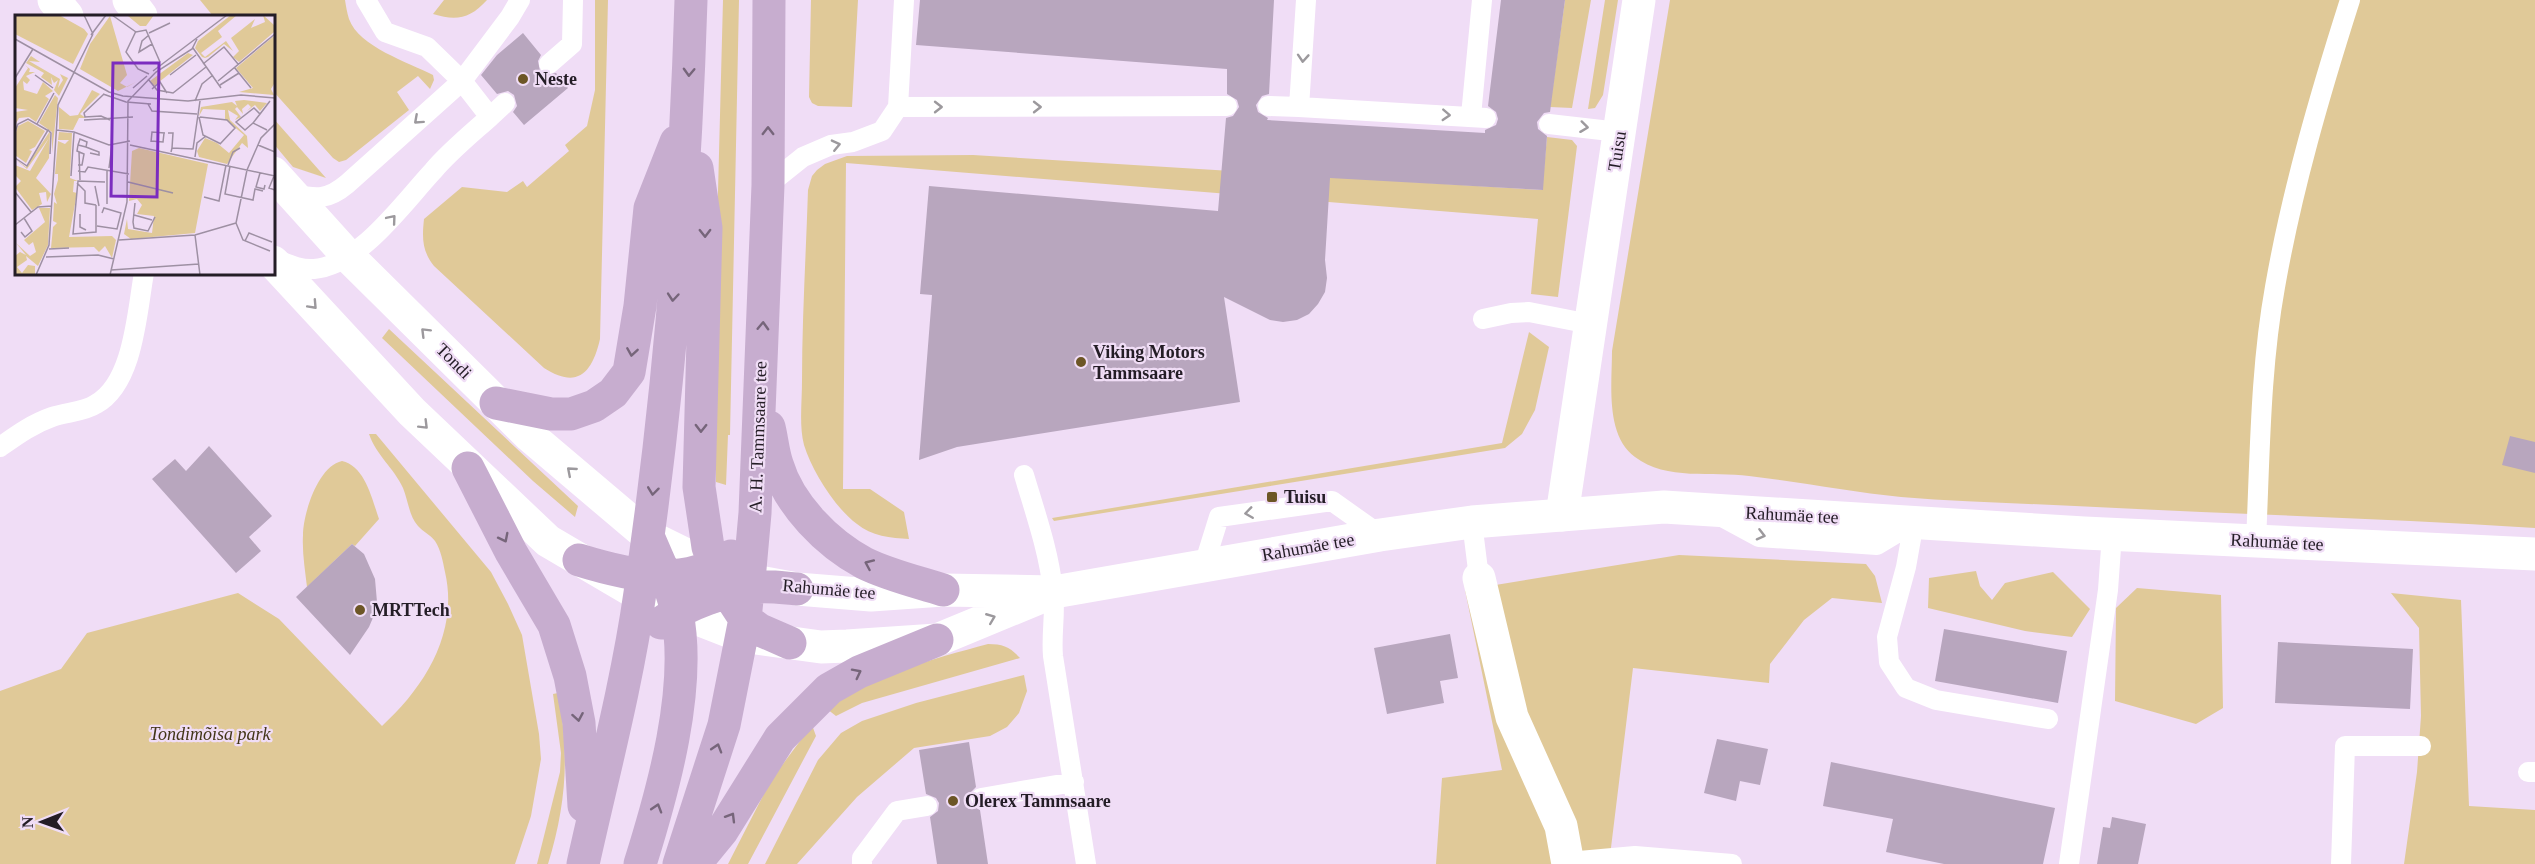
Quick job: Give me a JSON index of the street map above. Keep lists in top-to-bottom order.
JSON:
{
  "streets": {
    "main road": ["A. H. Tammsaare tee"],
    "street": ["Tuisu", "Tondi", "Rahumäe tee"]
  },
  "crossings": [
    ["Tuisu", "Rahumäe tee"],
    ["Tondi", "A. H. Tammsaare tee"]
  ],
  "parks": ["Tondimõisa park"],
  "places": {
    "other": [
      "Neste",
      "Viking Motors Tammsaare",
      "MRTTech",
      "Olerex Tammsaare"
    ],
    "transit": ["Tuisu"]
  },
  "north": "left"
}
